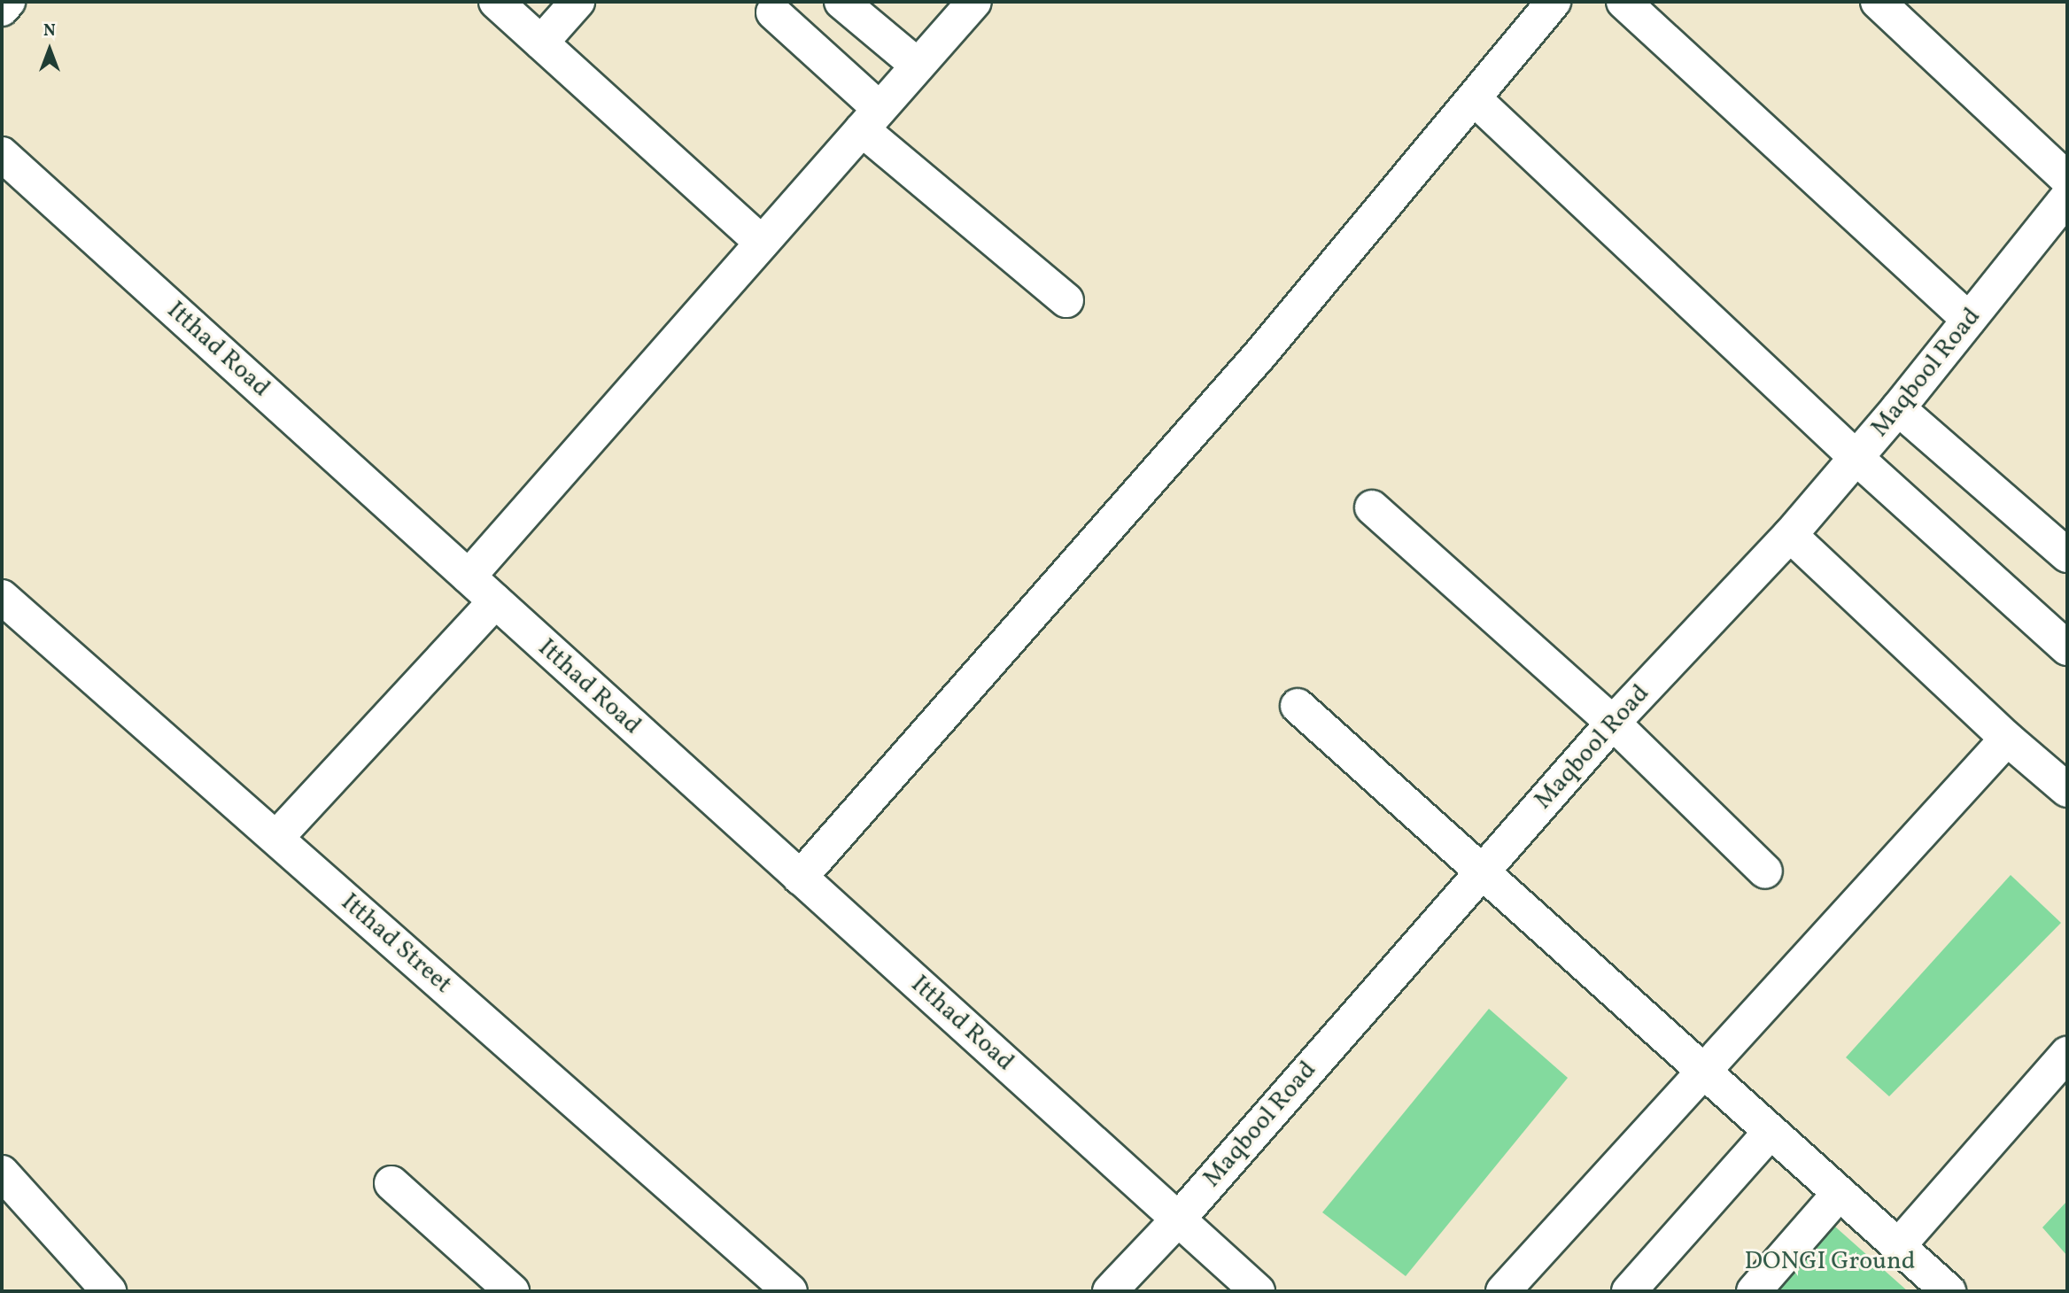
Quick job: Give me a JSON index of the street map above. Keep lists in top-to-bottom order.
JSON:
{
  "streets": {
    "street": ["Itthad Road", "Maqbool Road", "Itthad Street"]
  },
  "crossings": [
    ["Itthad Road", "Maqbool Road"]
  ],
  "parks": ["DONGI Ground"],
  "north": "top"
}
